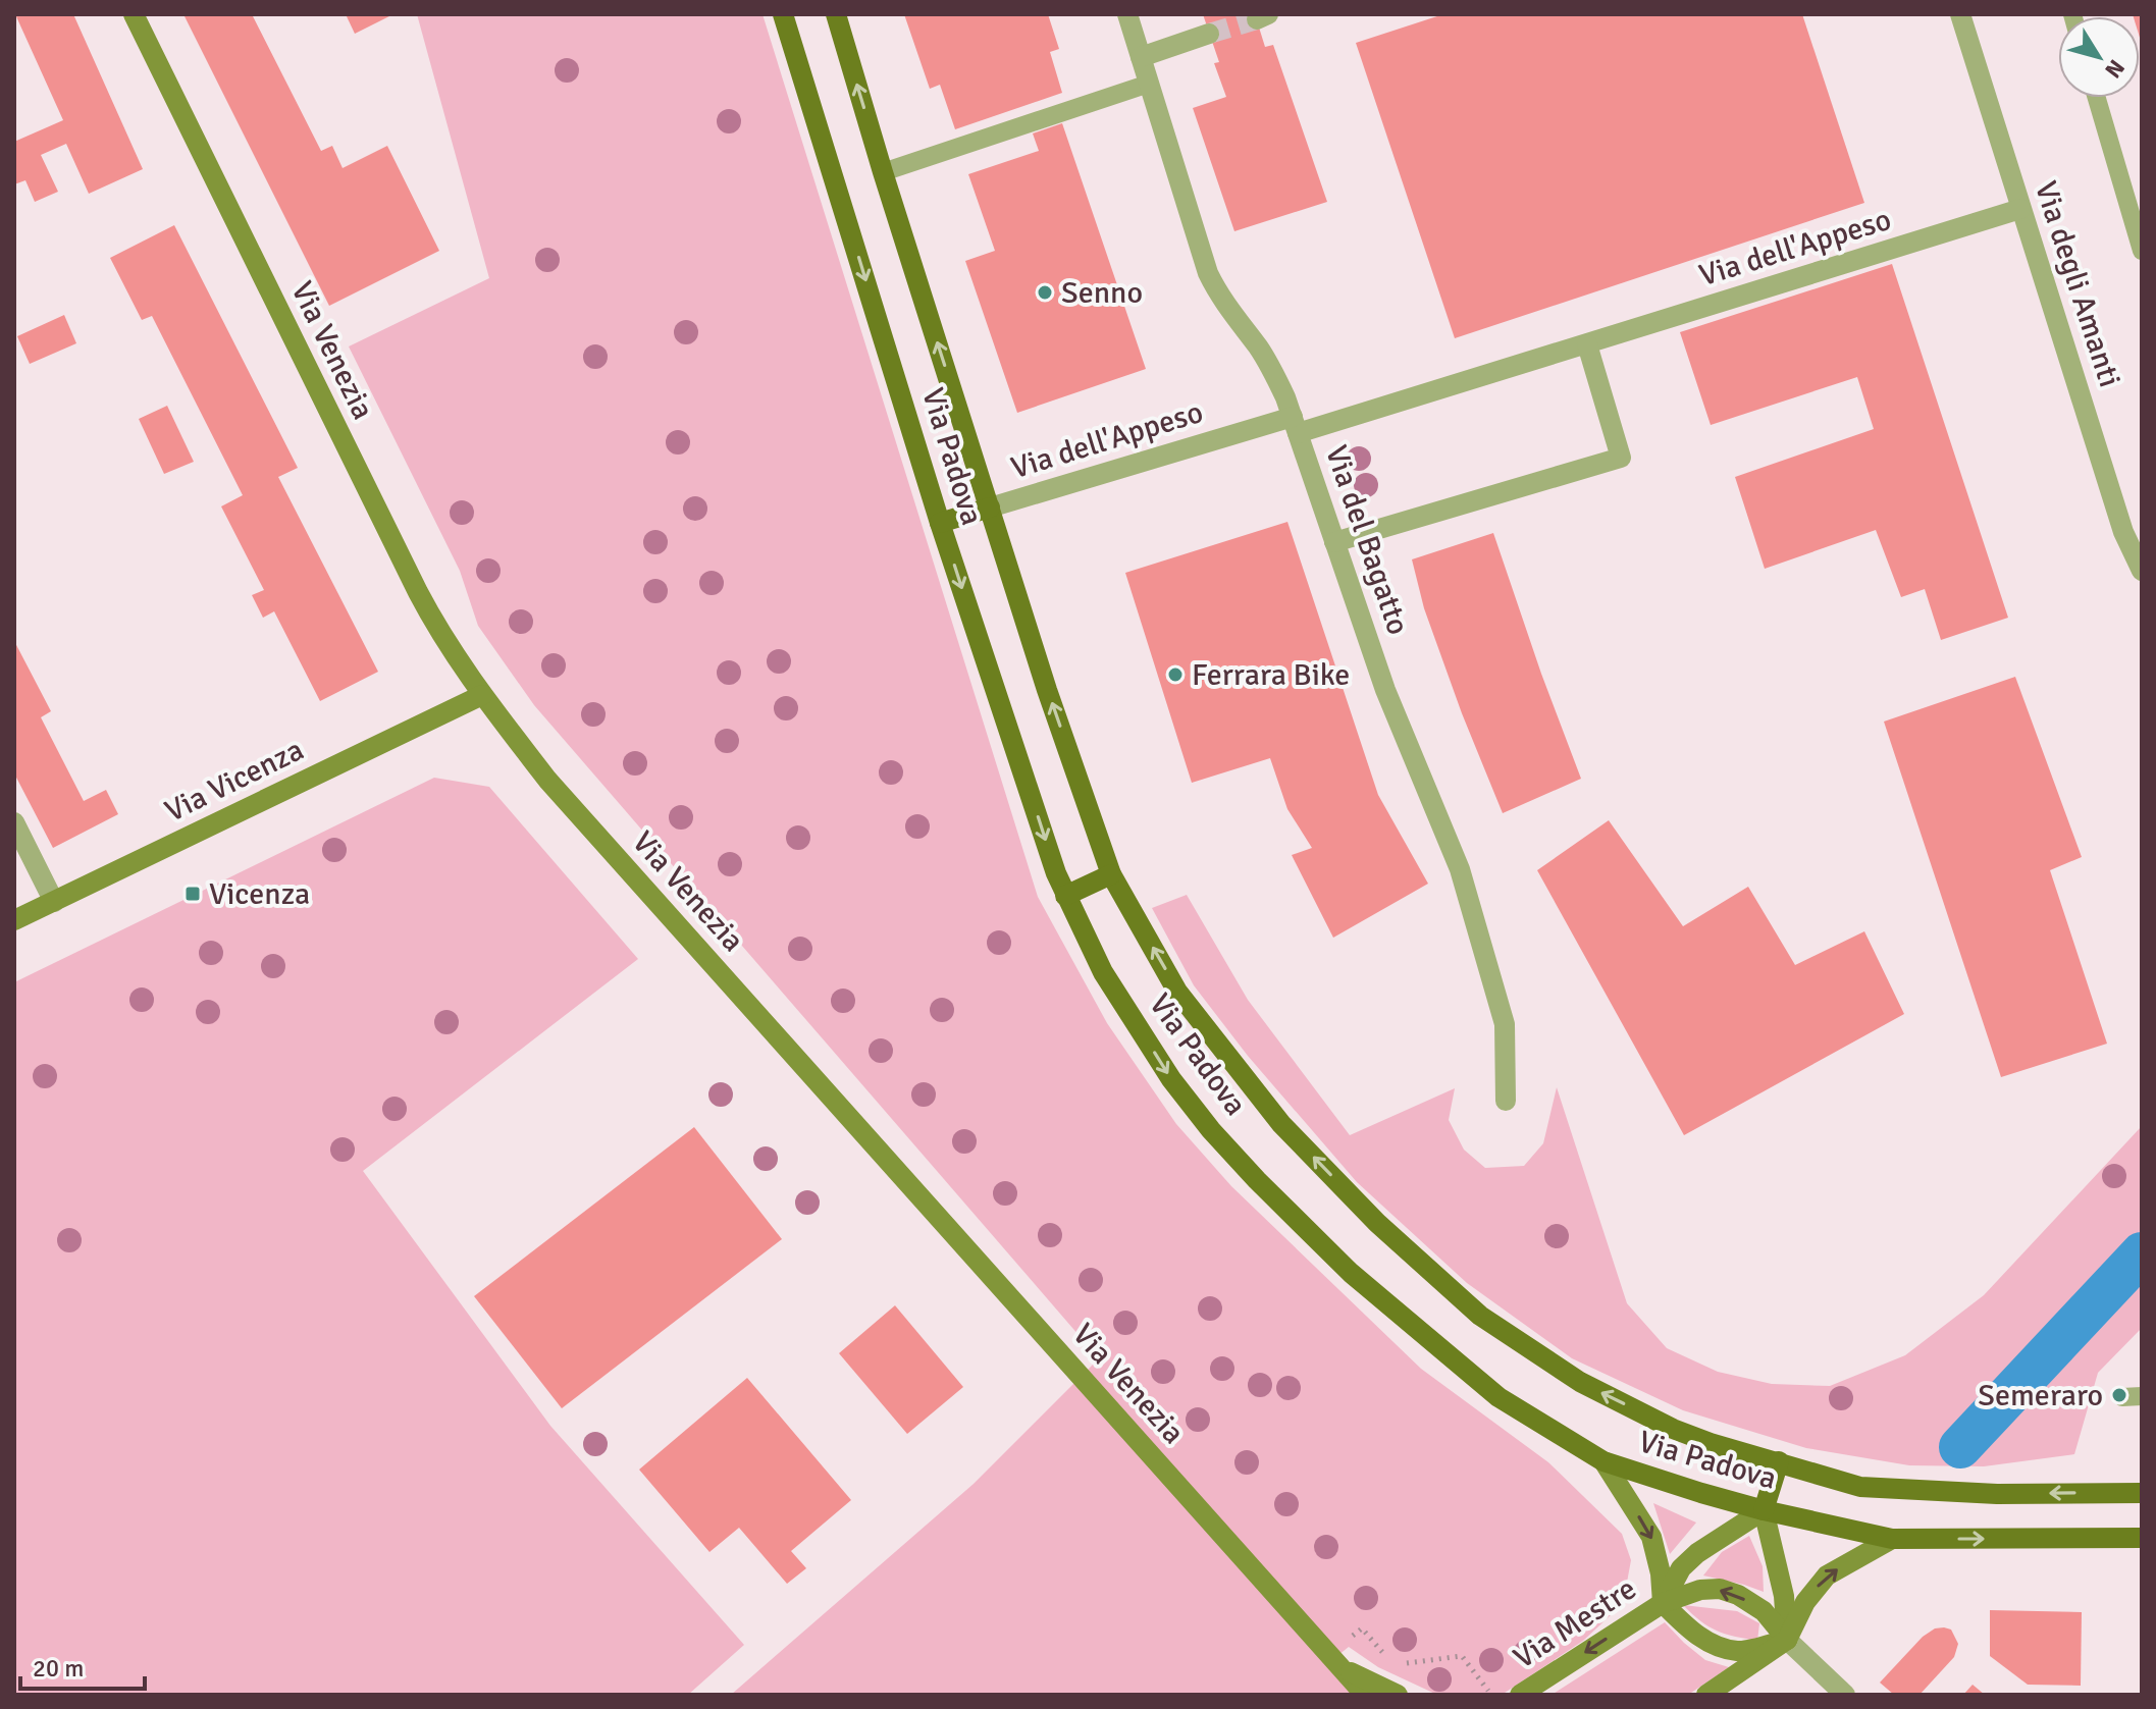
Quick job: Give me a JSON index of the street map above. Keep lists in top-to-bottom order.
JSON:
{
  "streets": {
    "main road": ["Via dell'Appeso", "Via Padova"],
    "street": [
      "Via degli Amanti",
      "Via Venezia",
      "Via del Bagatto",
      "Via Vicenza",
      "Via Mestre"
    ]
  },
  "crossings": [
    ["Via dell'Appeso", "Via degli Amanti"],
    ["Via dell'Appeso", "Via Padova"],
    ["Via dell'Appeso", "Via del Bagatto"],
    ["Via Venezia", "Via Vicenza"],
    ["Via Padova", "Via Mestre"]
  ],
  "places": {
    "other": ["Senno", "Ferrara Bike", "Semeraro"],
    "transit": ["Vicenza"]
  },
  "scale_bar": "20 m",
  "north": "bottom right"
}
